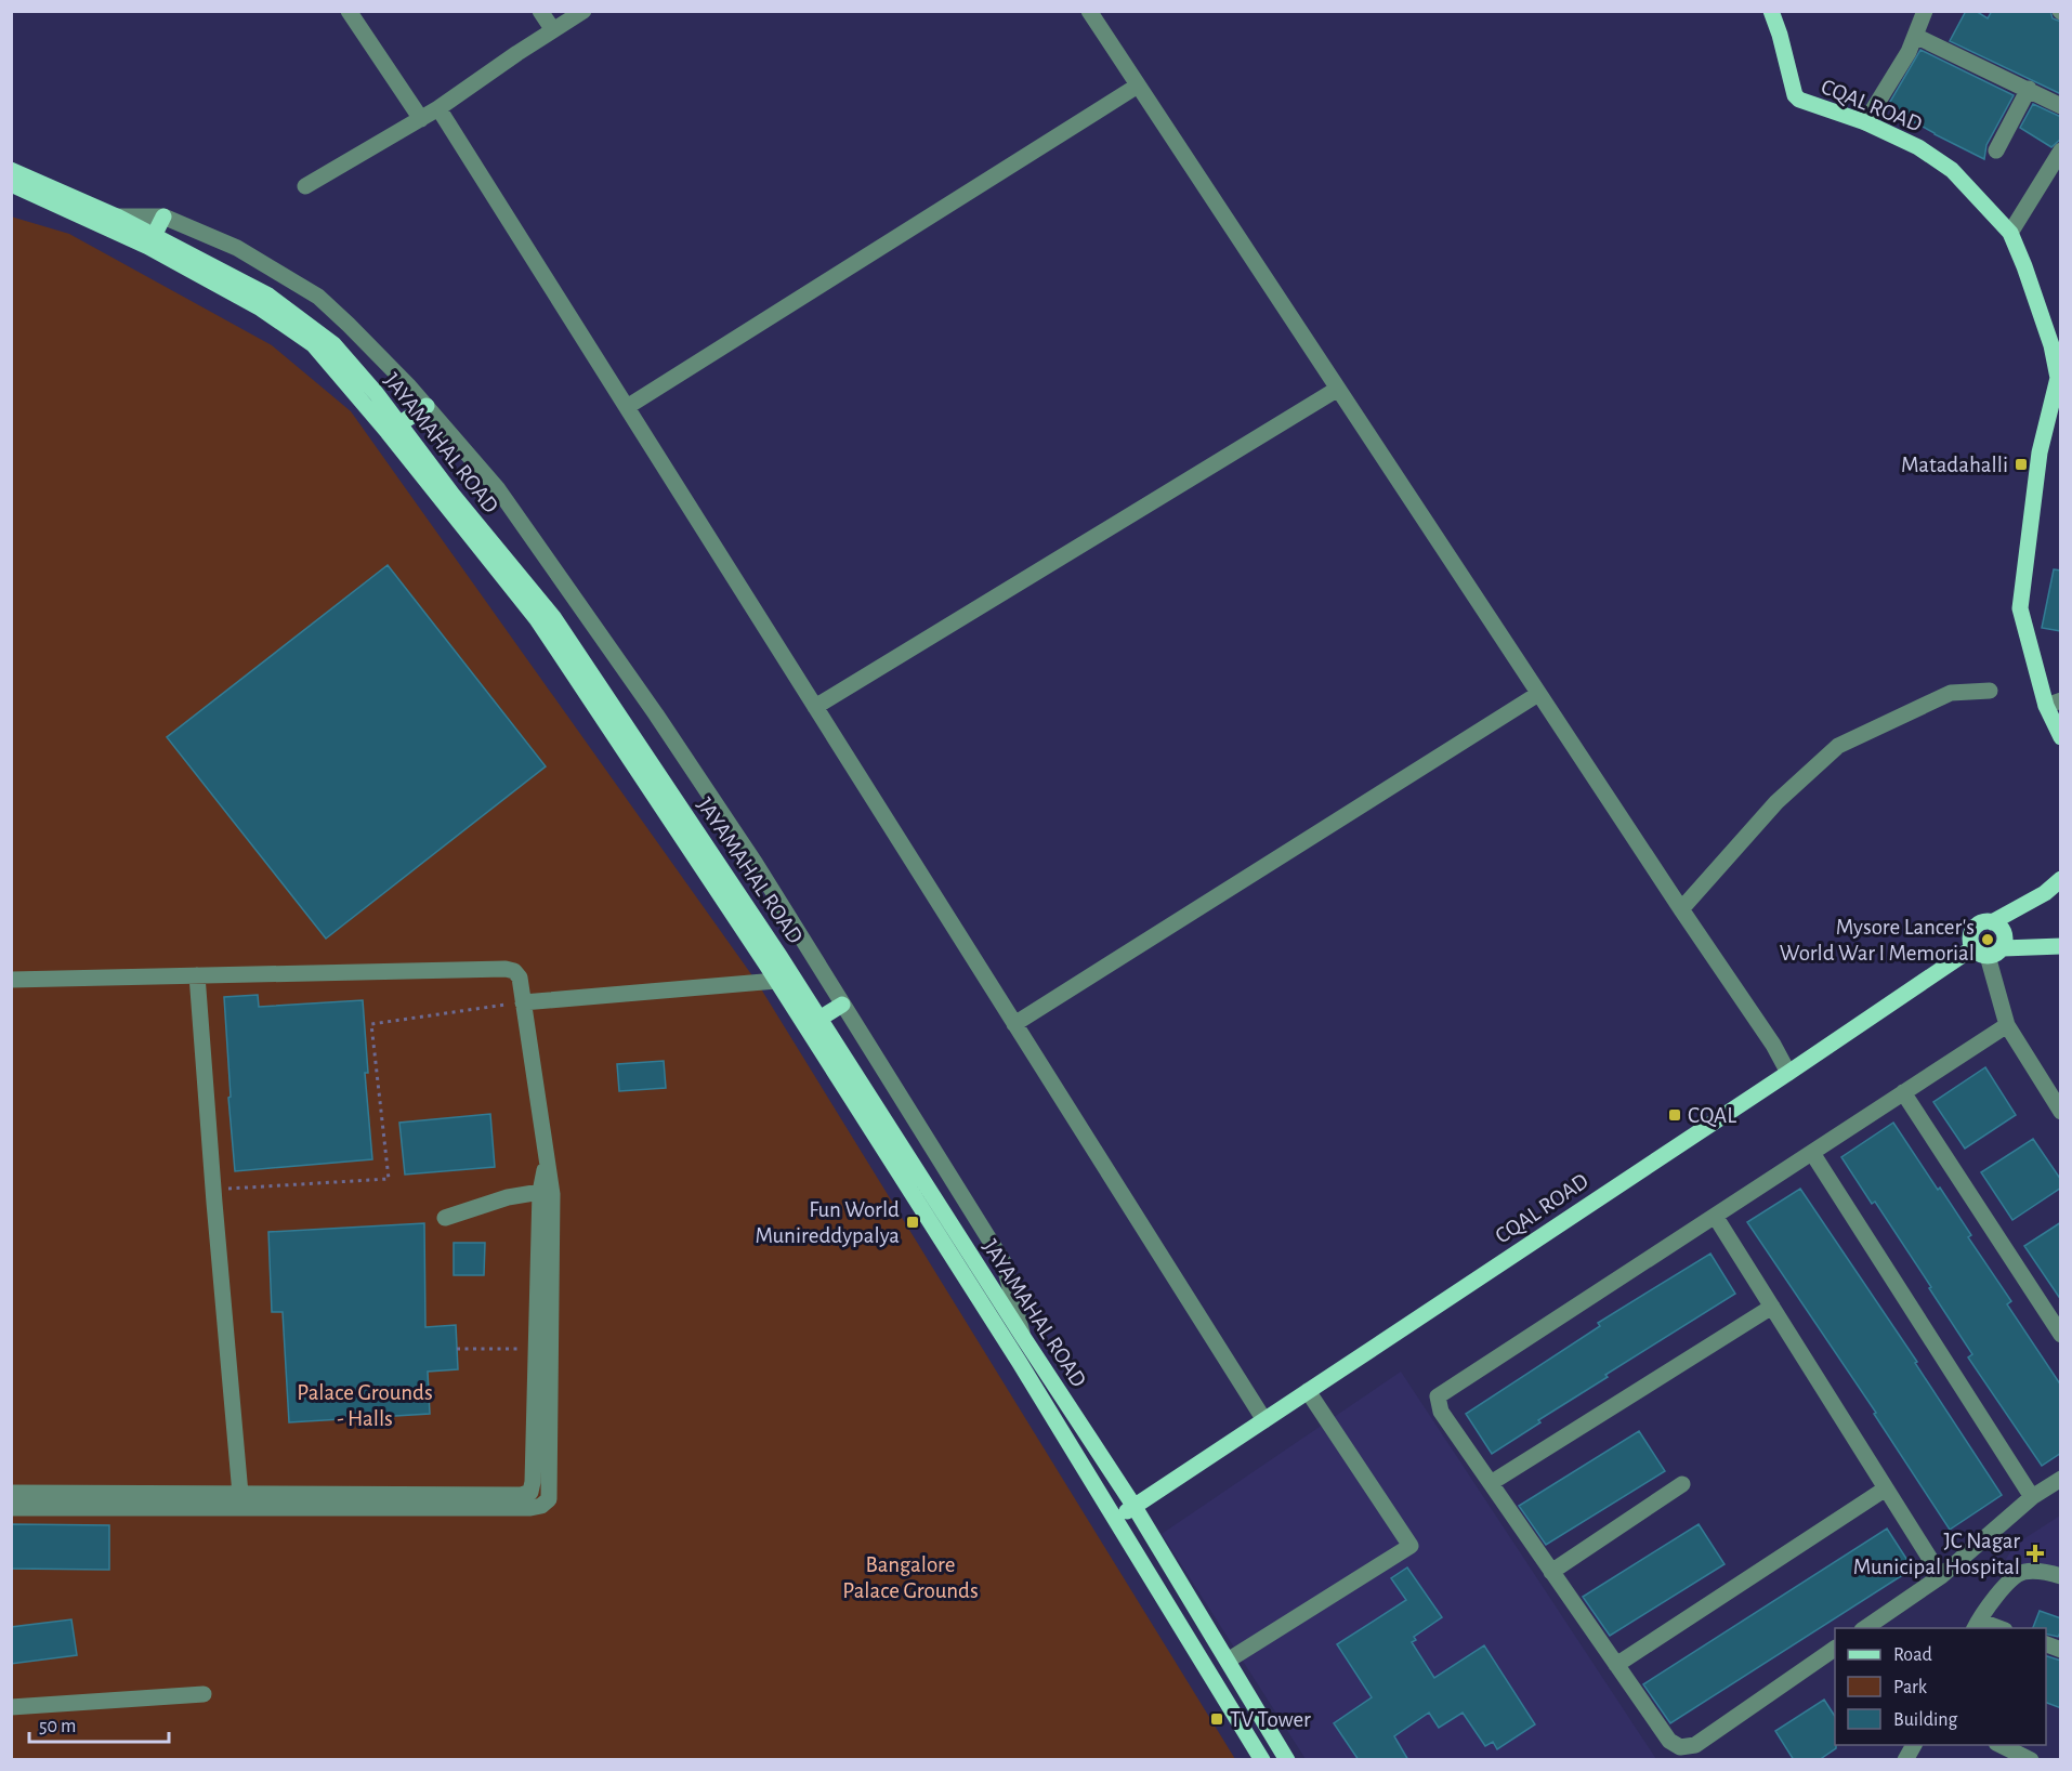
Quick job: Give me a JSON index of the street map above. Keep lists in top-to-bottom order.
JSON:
{
  "streets": {
    "main road": ["CQAL ROAD", "JAYAMAHAL ROAD"]
  },
  "crossings": [
    ["CQAL ROAD", "JAYAMAHAL ROAD"]
  ],
  "parks": ["Palace Grounds - Halls", "Bangalore Palace Grounds"],
  "places": {
    "transit": [
      "Matadahalli",
      "CQAL",
      "Fun World Munireddypalya",
      "TV Tower"
    ],
    "other": ["Mysore Lancer's World War I Memorial"],
    "health": ["JC Nagar Municipal Hospital"]
  },
  "legend": ["Road", "Park", "Building"],
  "scale_bar": "50 m"
}
